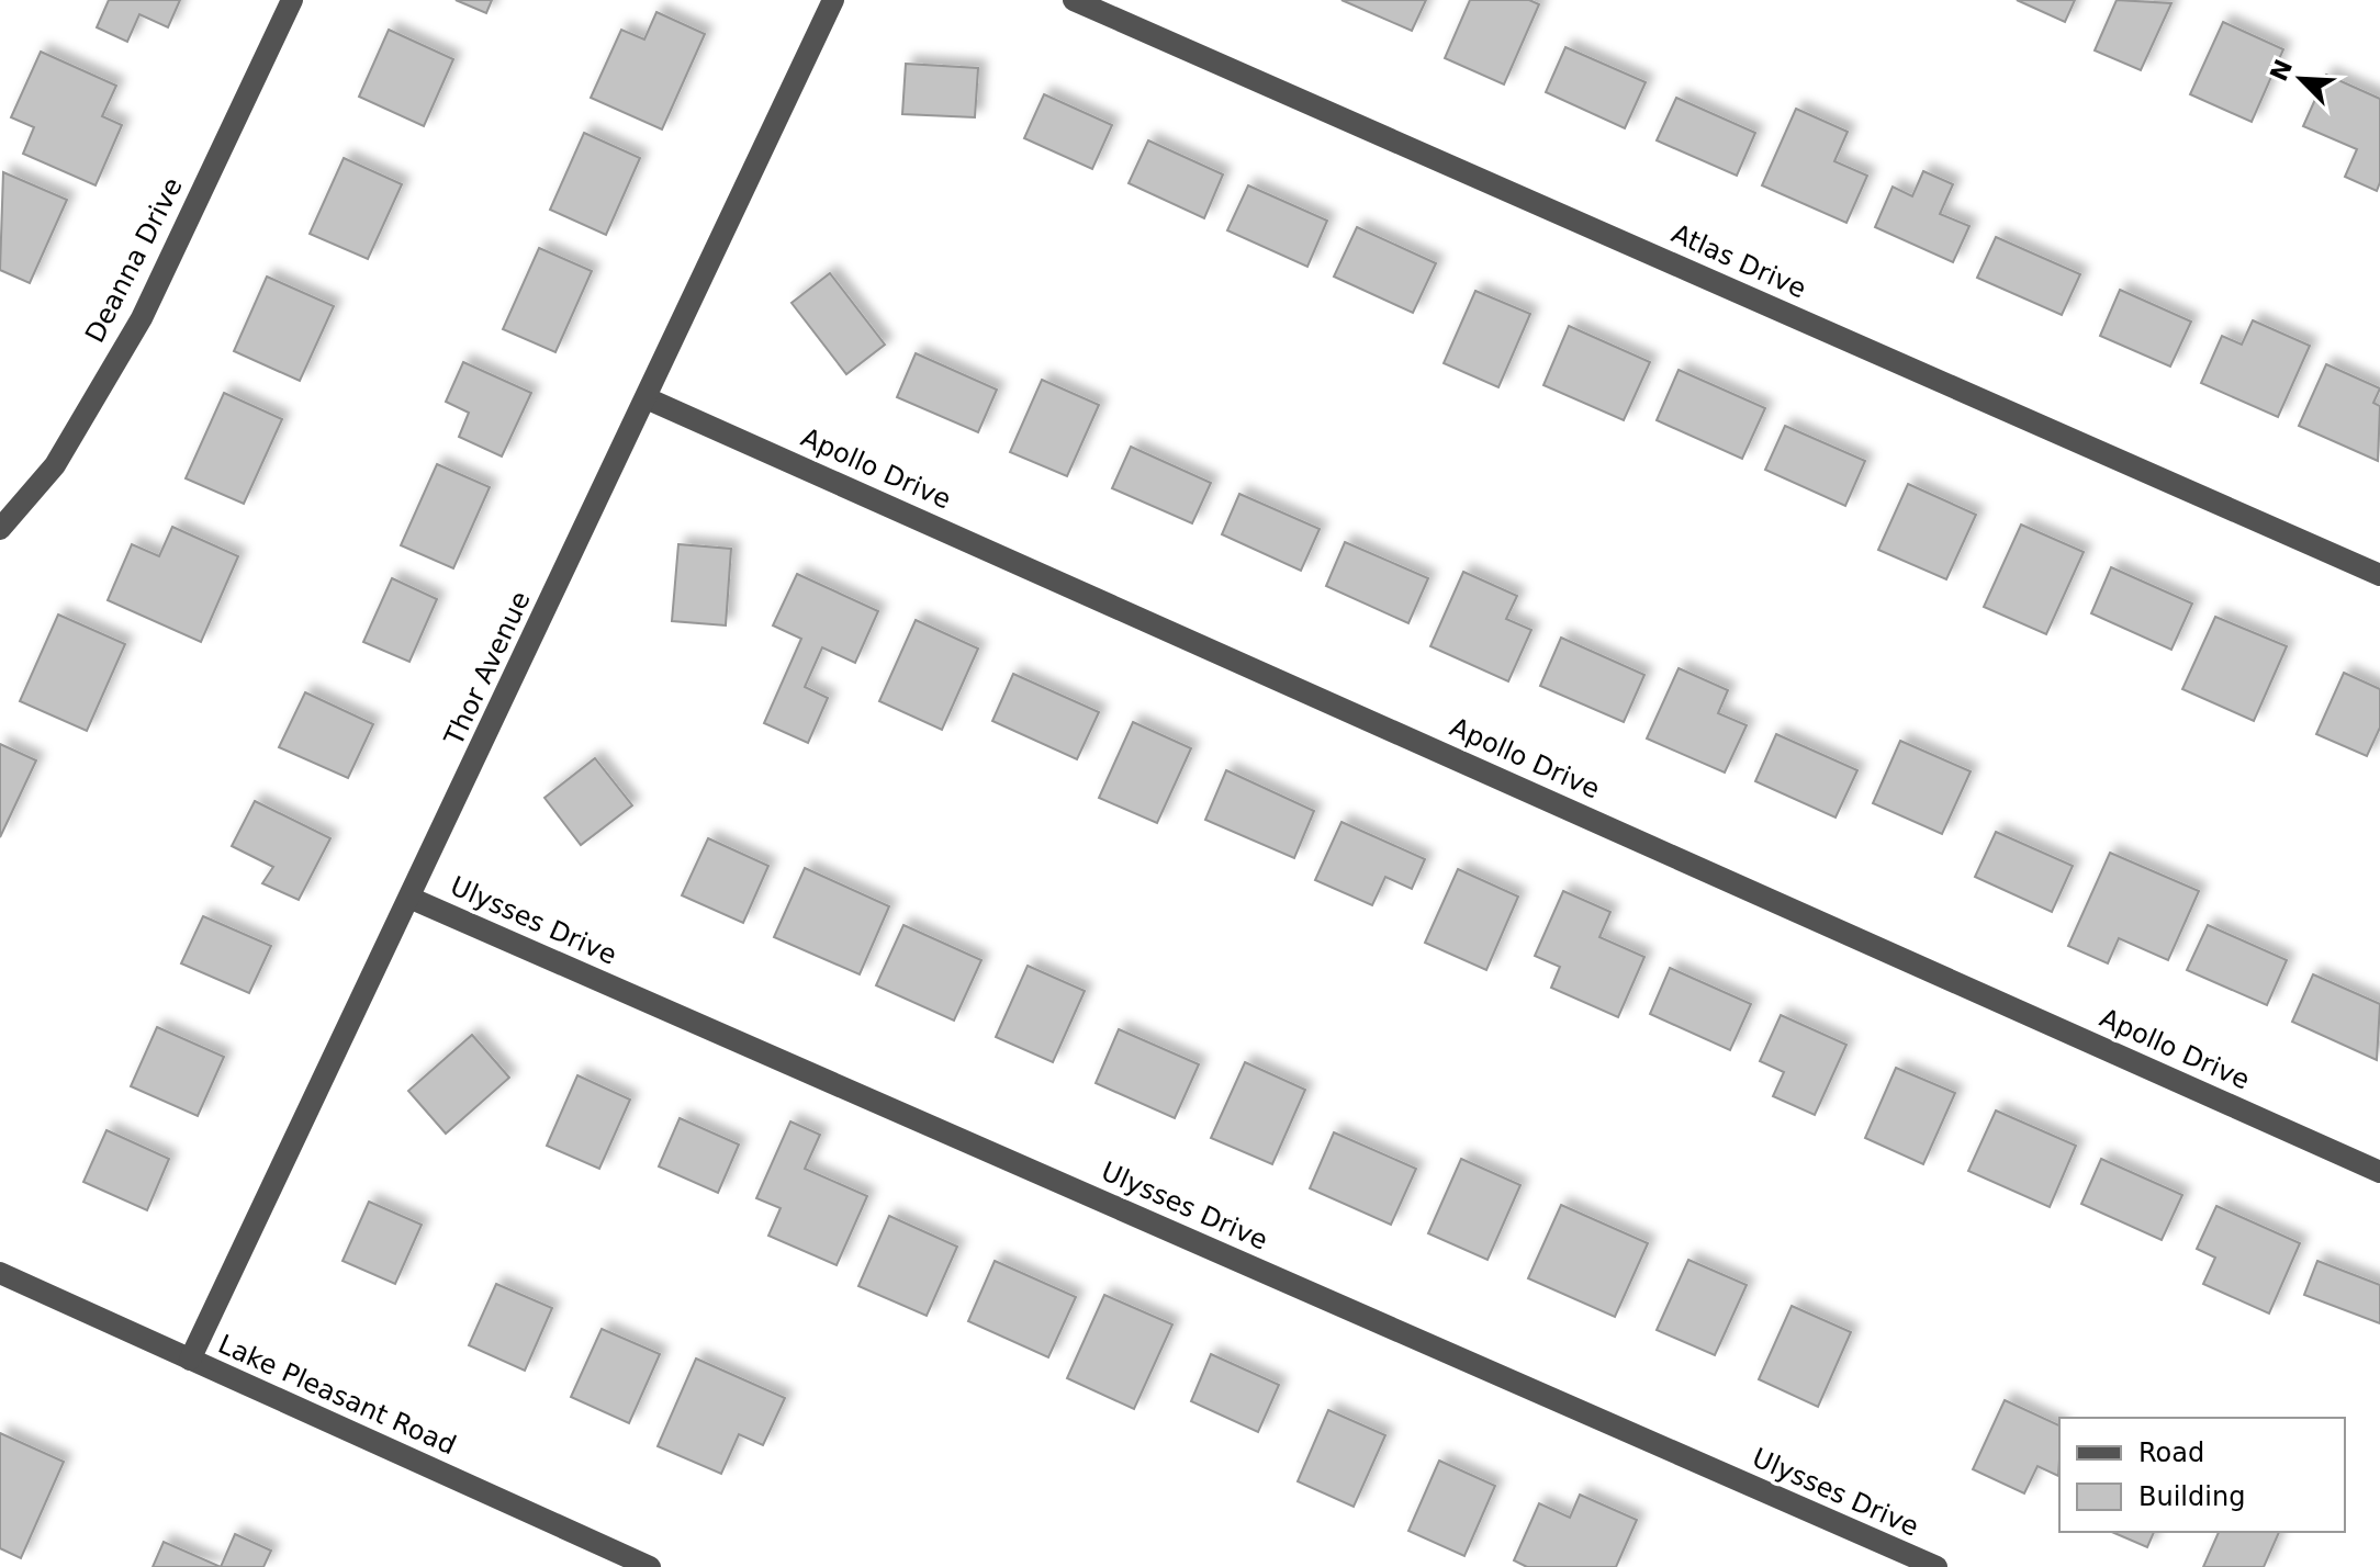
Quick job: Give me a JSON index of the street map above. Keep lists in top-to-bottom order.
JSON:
{
  "streets": {
    "street": [
      "Deanna Drive",
      "Atlas Drive",
      "Apollo Drive",
      "Thor Avenue",
      "Ulysses Drive",
      "Lake Pleasant Road"
    ]
  },
  "crossings": [
    ["Apollo Drive", "Thor Avenue"],
    ["Thor Avenue", "Ulysses Drive"],
    ["Thor Avenue", "Lake Pleasant Road"]
  ],
  "legend": ["Road", "Building"],
  "north": "top left"
}
